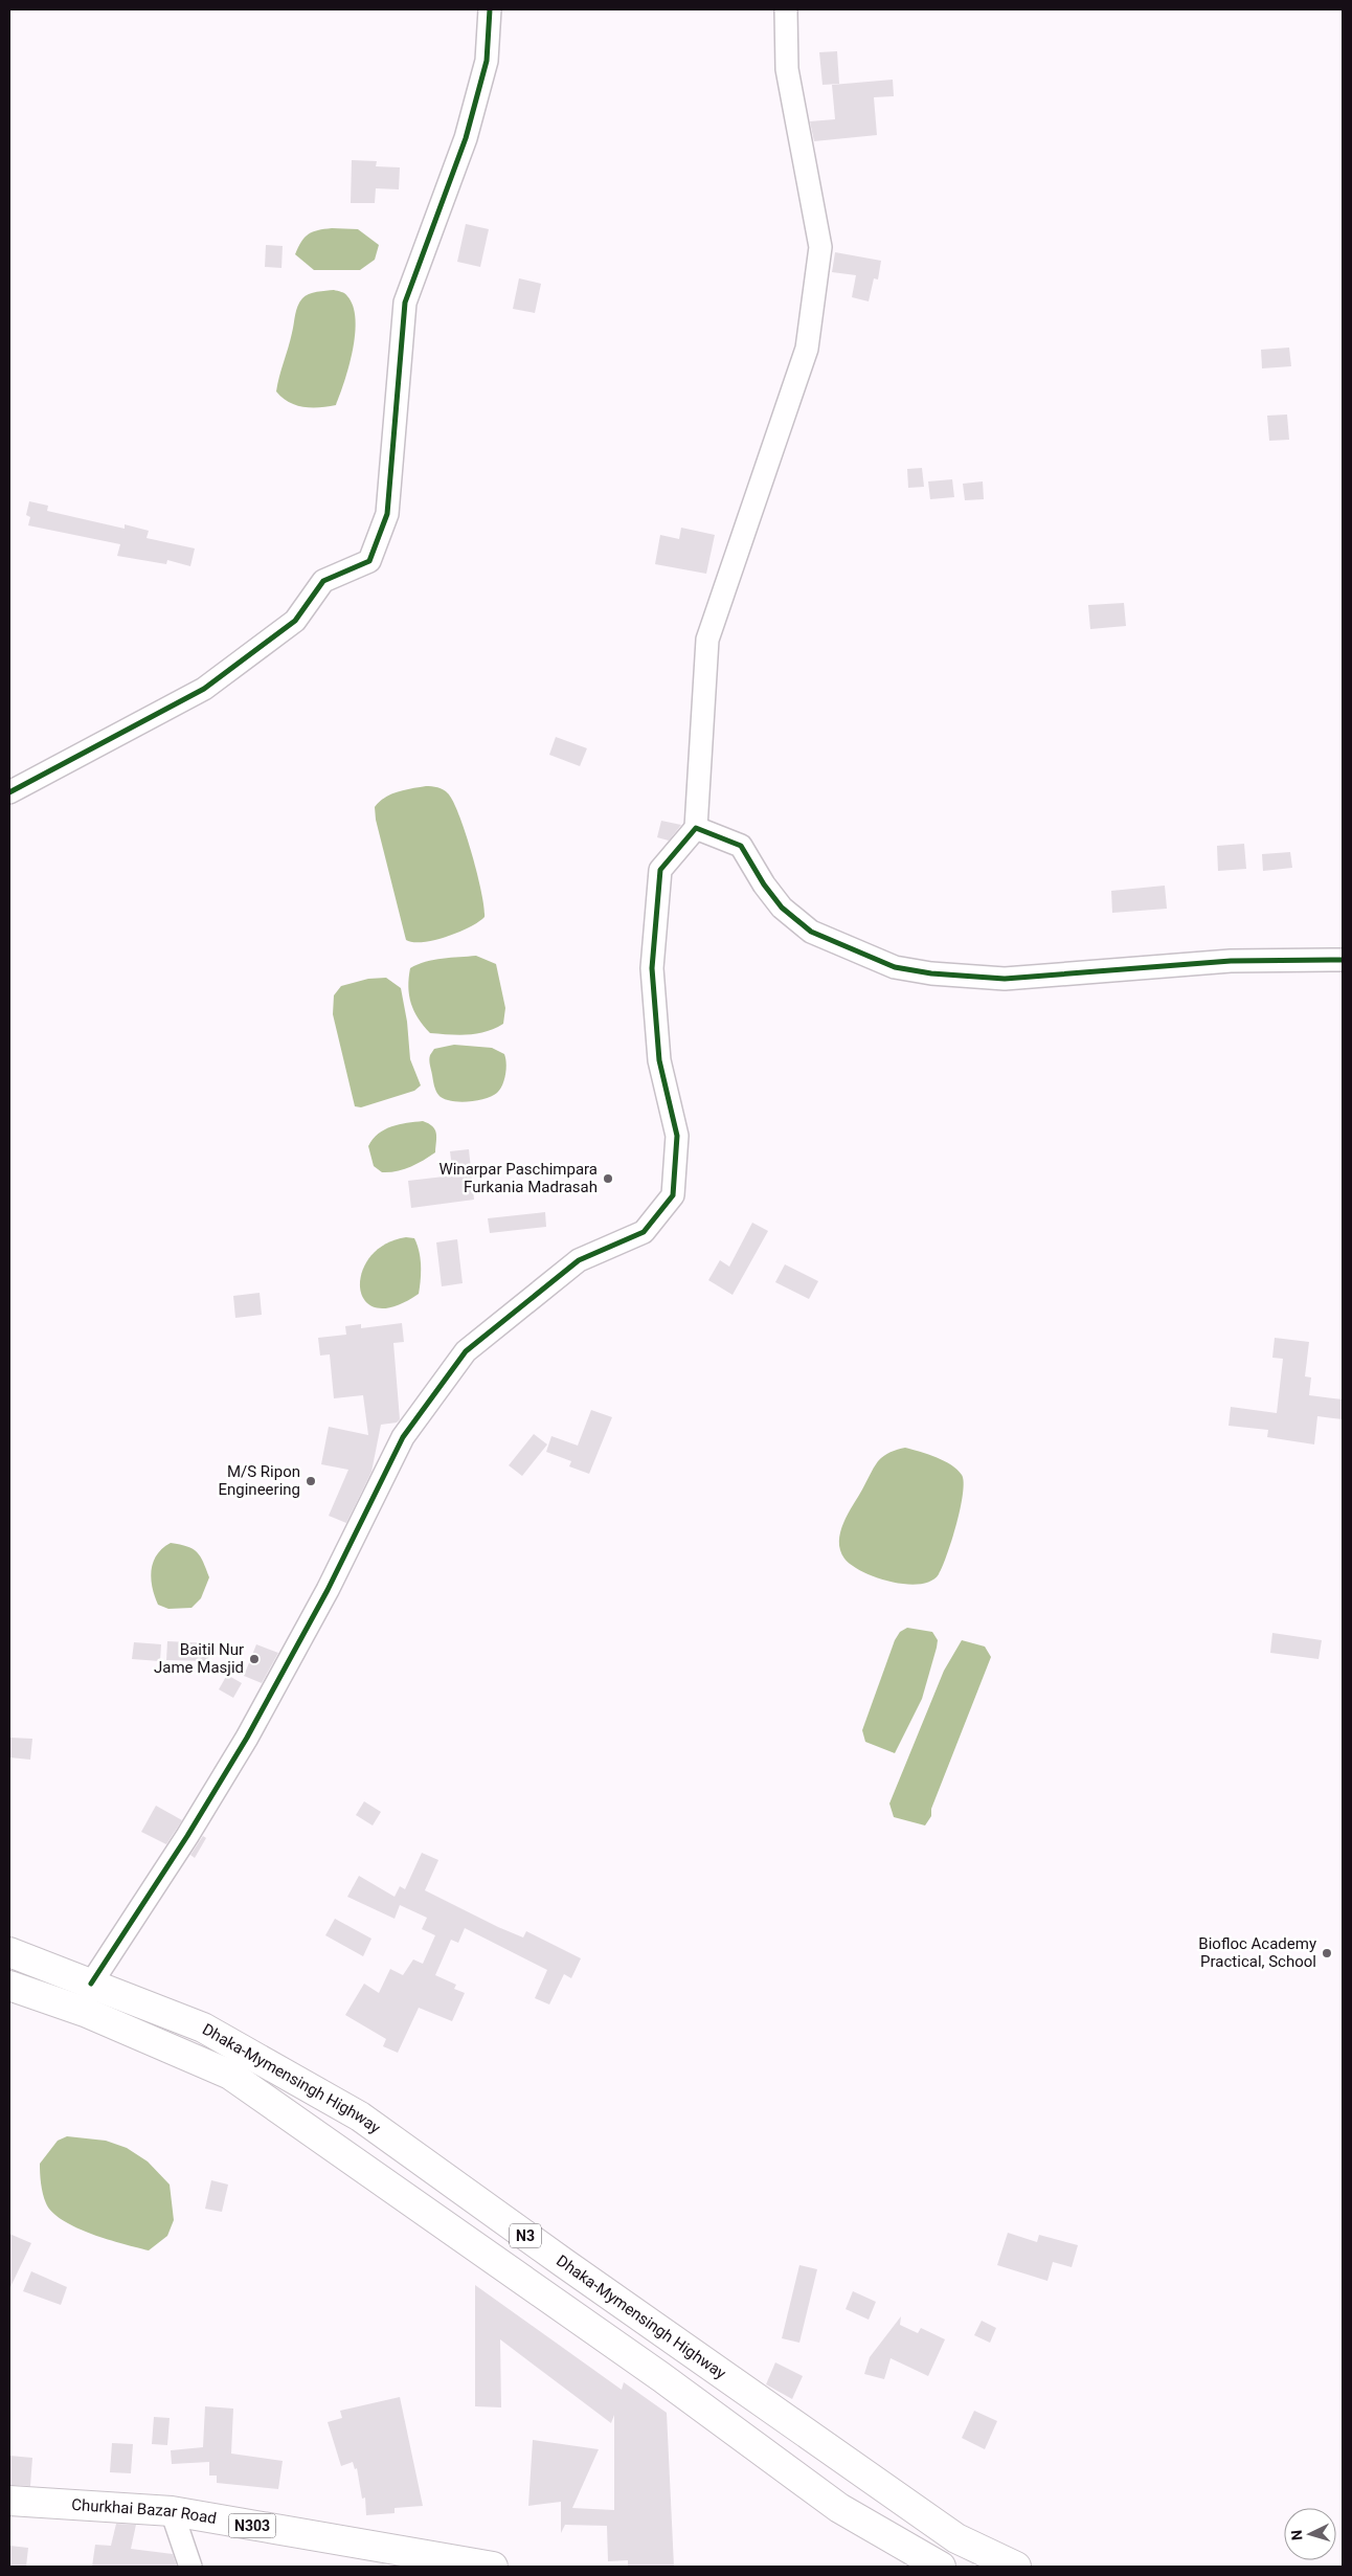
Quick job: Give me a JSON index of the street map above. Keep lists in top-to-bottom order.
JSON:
{
  "streets": {
    "highway": [
      "Dhaka-Mymensingh Highway",
      "N3",
      "Churkhai Bazar Road",
      "N303"
    ]
  },
  "places": [
    "Winarpar Paschimpara Furkania Madrasah",
    "M/S Ripon Engineering",
    "Baitil Nur Jame Masjid",
    "Biofloc Academy Practical, School"
  ],
  "north": "left"
}
